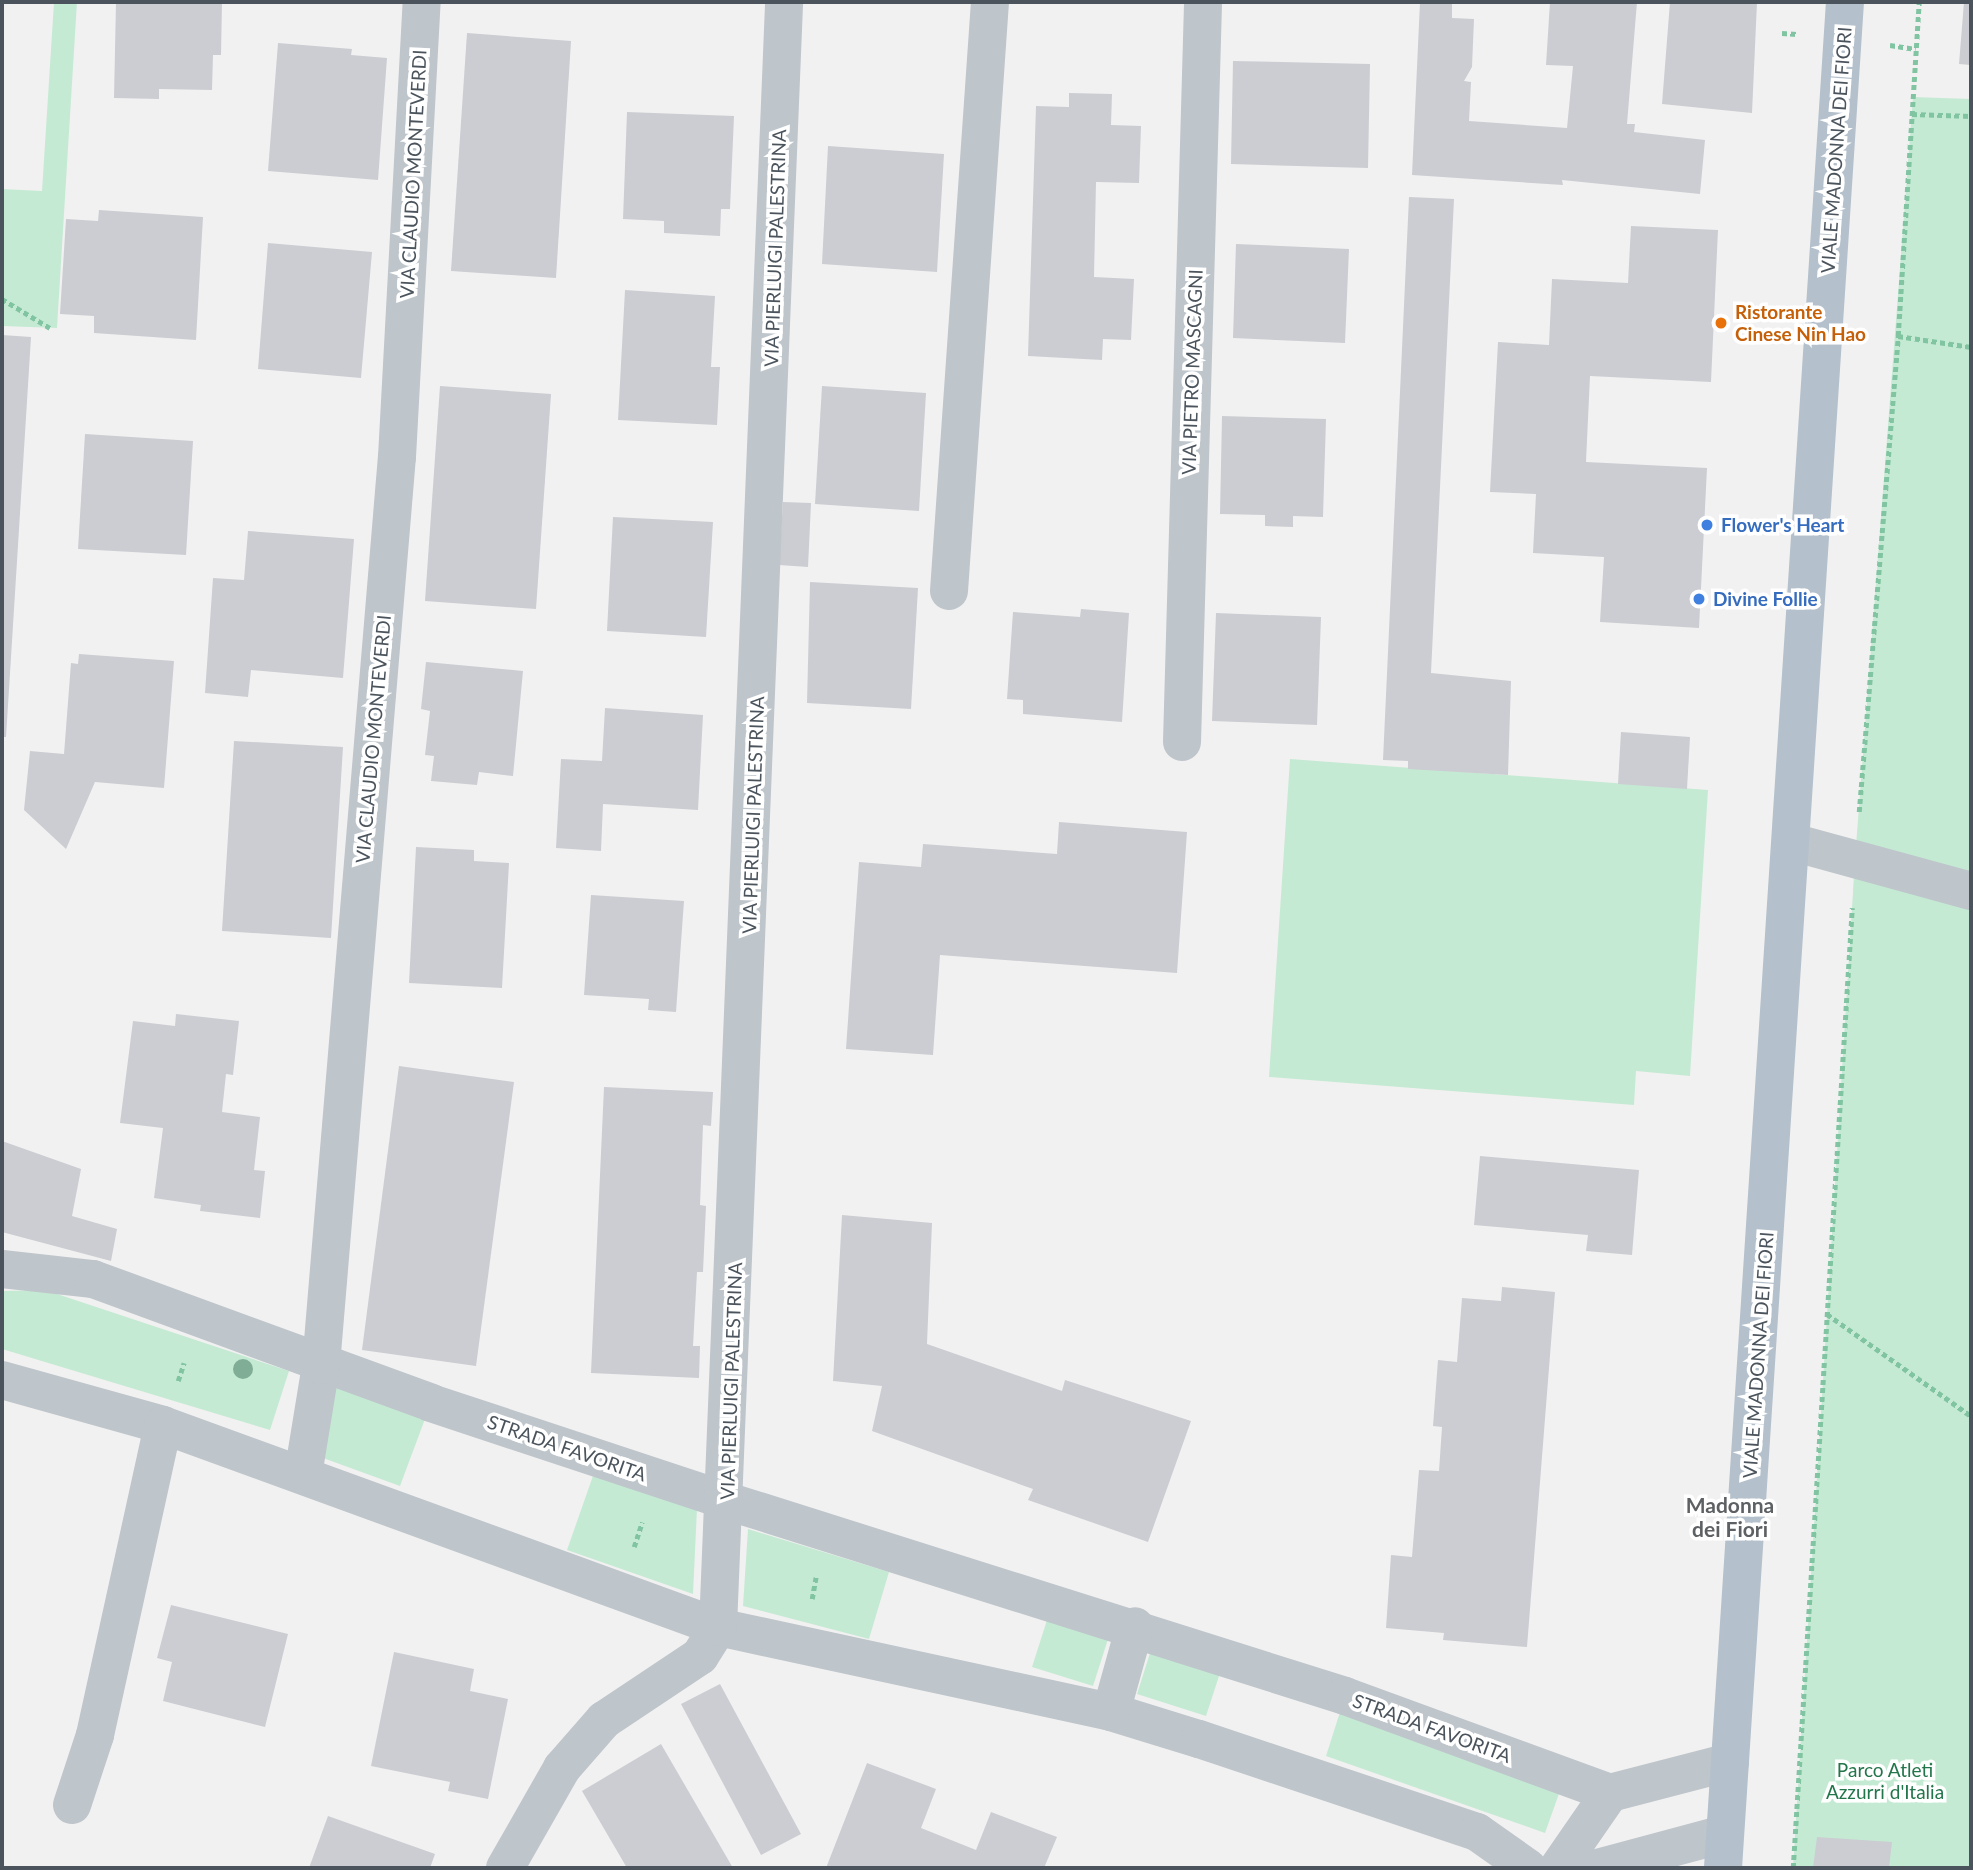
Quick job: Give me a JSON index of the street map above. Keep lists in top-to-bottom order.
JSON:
{
  "streets": {
    "main road": ["VIALE MADONNA DEI FIORI"],
    "street": [
      "VIA CLAUDIO MONTEVERDI",
      "VIA PIERLUIGI PALESTRINA",
      "VIA PIETRO MASCAGNI",
      "STRADA FAVORITA"
    ]
  },
  "crossings": [
    ["VIA CLAUDIO MONTEVERDI", "STRADA FAVORITA"],
    ["VIA PIERLUIGI PALESTRINA", "STRADA FAVORITA"]
  ],
  "districts": ["Madonna dei Fiori"],
  "parks": ["Parco Atleti Azzurri d'Italia"],
  "places": ["Ristorante Cinese Nin Hao", "Flower's Heart", "Divine Follie"]
}
